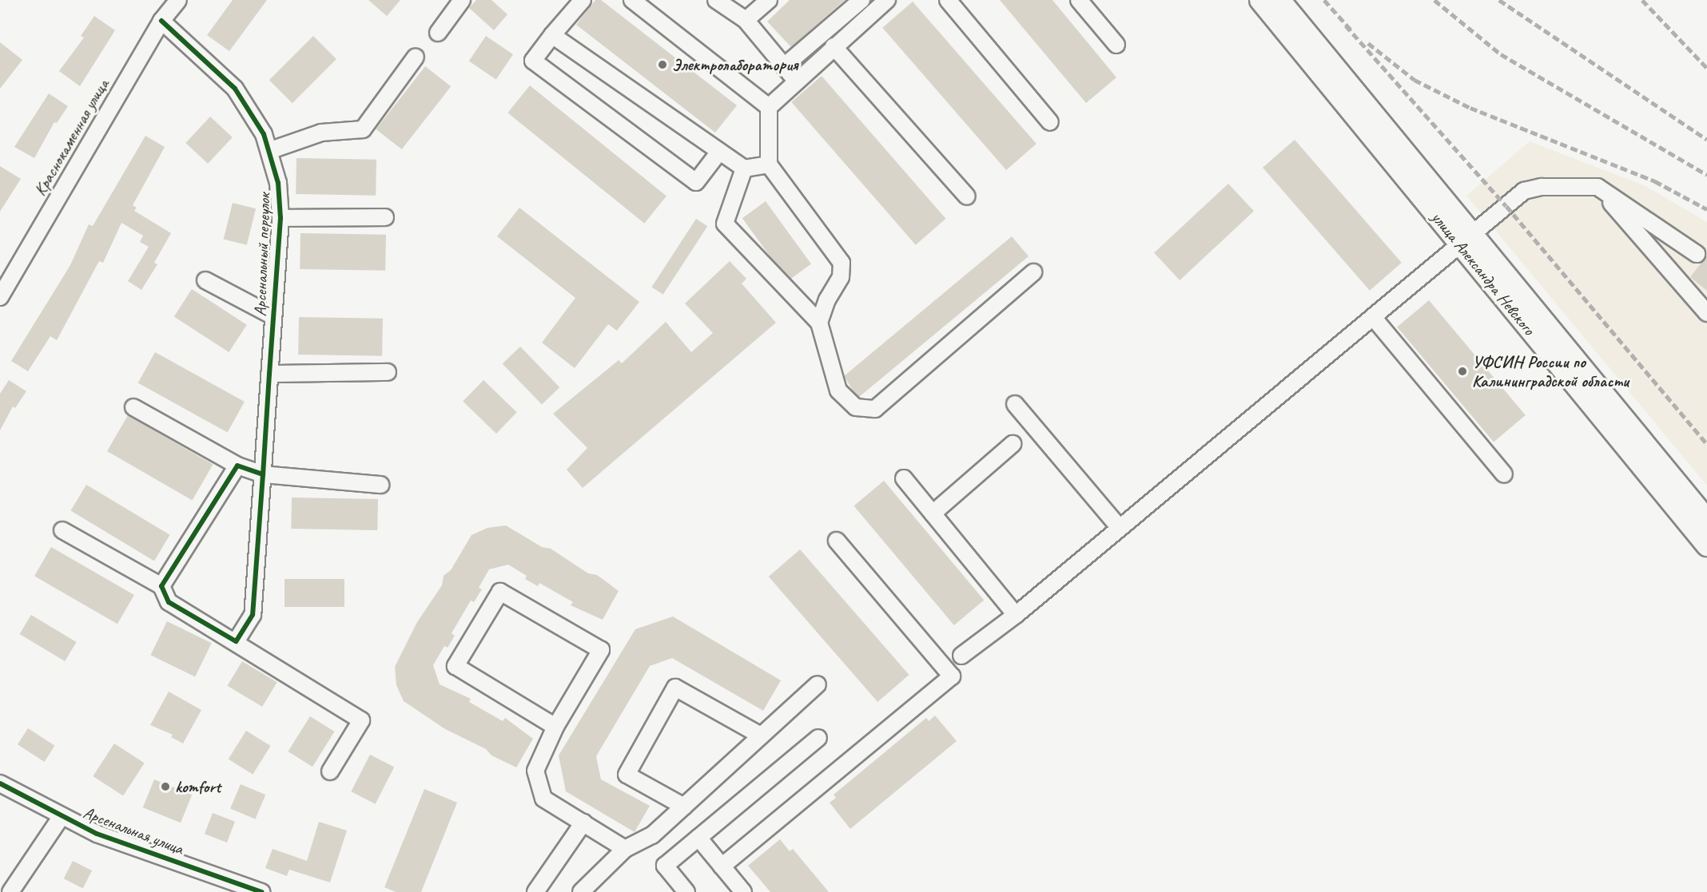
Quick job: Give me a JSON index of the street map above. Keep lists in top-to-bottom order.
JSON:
{
  "streets": {
    "main road": ["улица Александра Невского"],
    "street": ["Краснокаменная улица", "Арсенальный переулок", "Арсенальная улица"]
  },
  "crossings": [
    ["Краснокаменная улица", "Арсенальный переулок"]
  ],
  "places": ["Электролаборатория", "УФСИН России по Калининградской области", "komfort"]
}
